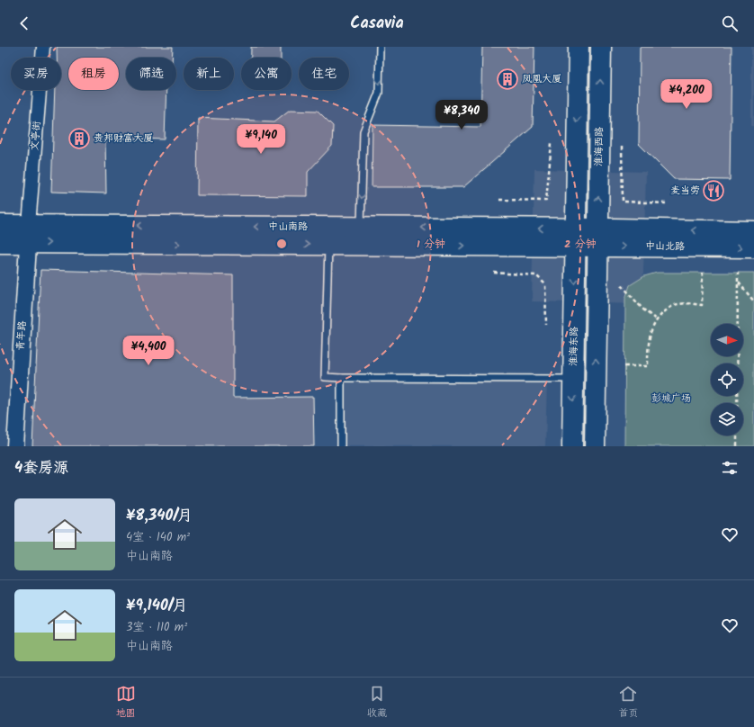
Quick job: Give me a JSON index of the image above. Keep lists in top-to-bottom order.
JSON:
{
  "streets": {
    "main road": [
      "淮海西路",
      "中山南路",
      "中山北路",
      "淮海东路"
    ],
    "street": ["文亭街", "青年路"]
  },
  "crossings": [
    ["文亭街", "中山南路"],
    ["文亭街", "青年路"],
    ["淮海西路", "中山北路"],
    ["中山南路", "中山北路"],
    ["中山南路", "青年路"],
    ["中山南路", "淮海东路"],
    ["中山北路", "淮海东路"]
  ],
  "parks": ["彭城广场"],
  "places": {
    "building": ["凤凰大厦", "贵邦财富大厦"],
    "restaurant": ["麦当劳"]
  },
  "north": "right",
  "page": {
    "header": "Casavia",
    "chip": [
      "买房",
      "租房",
      "筛选",
      "新上",
      "公寓",
      "住宅"
    ],
    "price": [
      "¥4,200",
      "¥8,340",
      "¥9,140",
      "¥4,400"
    ],
    "heading": "4套房源",
    "list": [
      {
        "name": "¥8,340/月",
        "note": "4室 · 140 m² · 中山南路"
      },
      {
        "name": "¥9,140/月",
        "note": "3室 · 110 m² · 中山南路"
      }
    ],
    "tabs": ["地图", "收藏", "首页"]
  },
  "rings": ["1 分钟", "2 分钟"]
}
